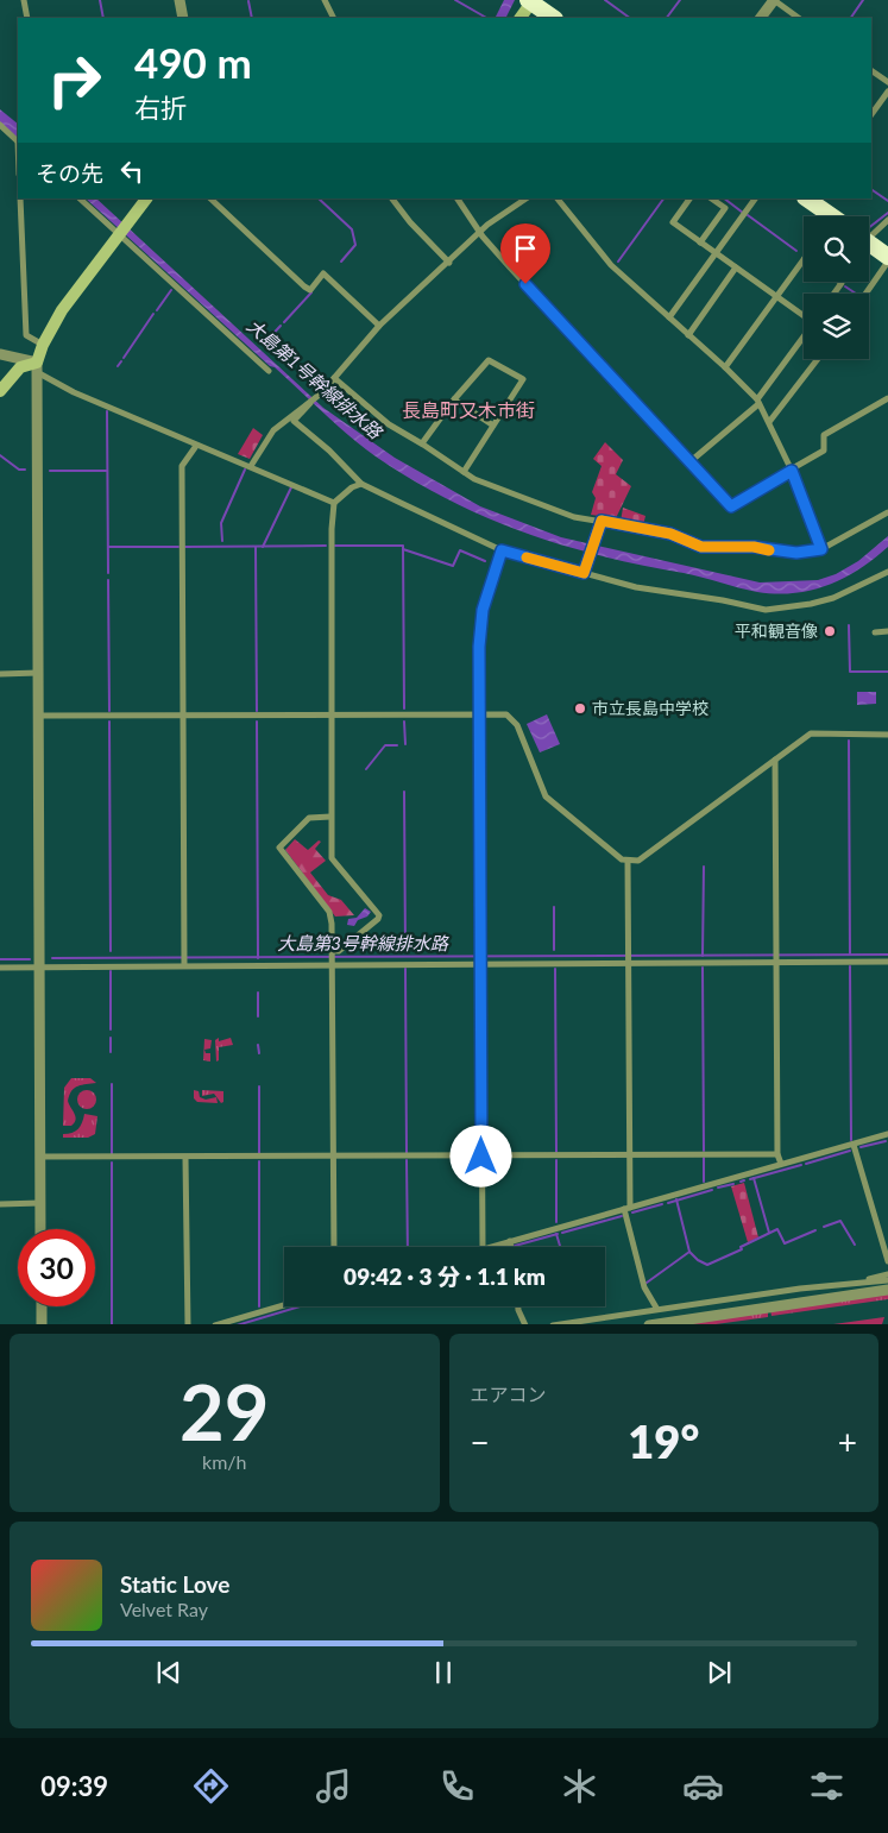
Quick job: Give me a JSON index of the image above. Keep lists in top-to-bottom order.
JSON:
{
  "districts": ["長島町又木市街"],
  "water": ["大島第1号幹線排水路", "大島第3号幹線排水路"],
  "places": ["平和観音像", "市立長島中学校"],
  "page": {
    "turn": ["490 m", "右折"],
    "then": "その先",
    "limit": "30",
    "trip": "09:42 · 3 分 · 1.1 km",
    "tile": [
      ["29", "km/h"],
      "エアコン"
    ],
    "heat": ["−", "19°", "+"],
    "song": ["Static Love", "Velvet Ray"],
    "tabs": "09:39"
  }
}
